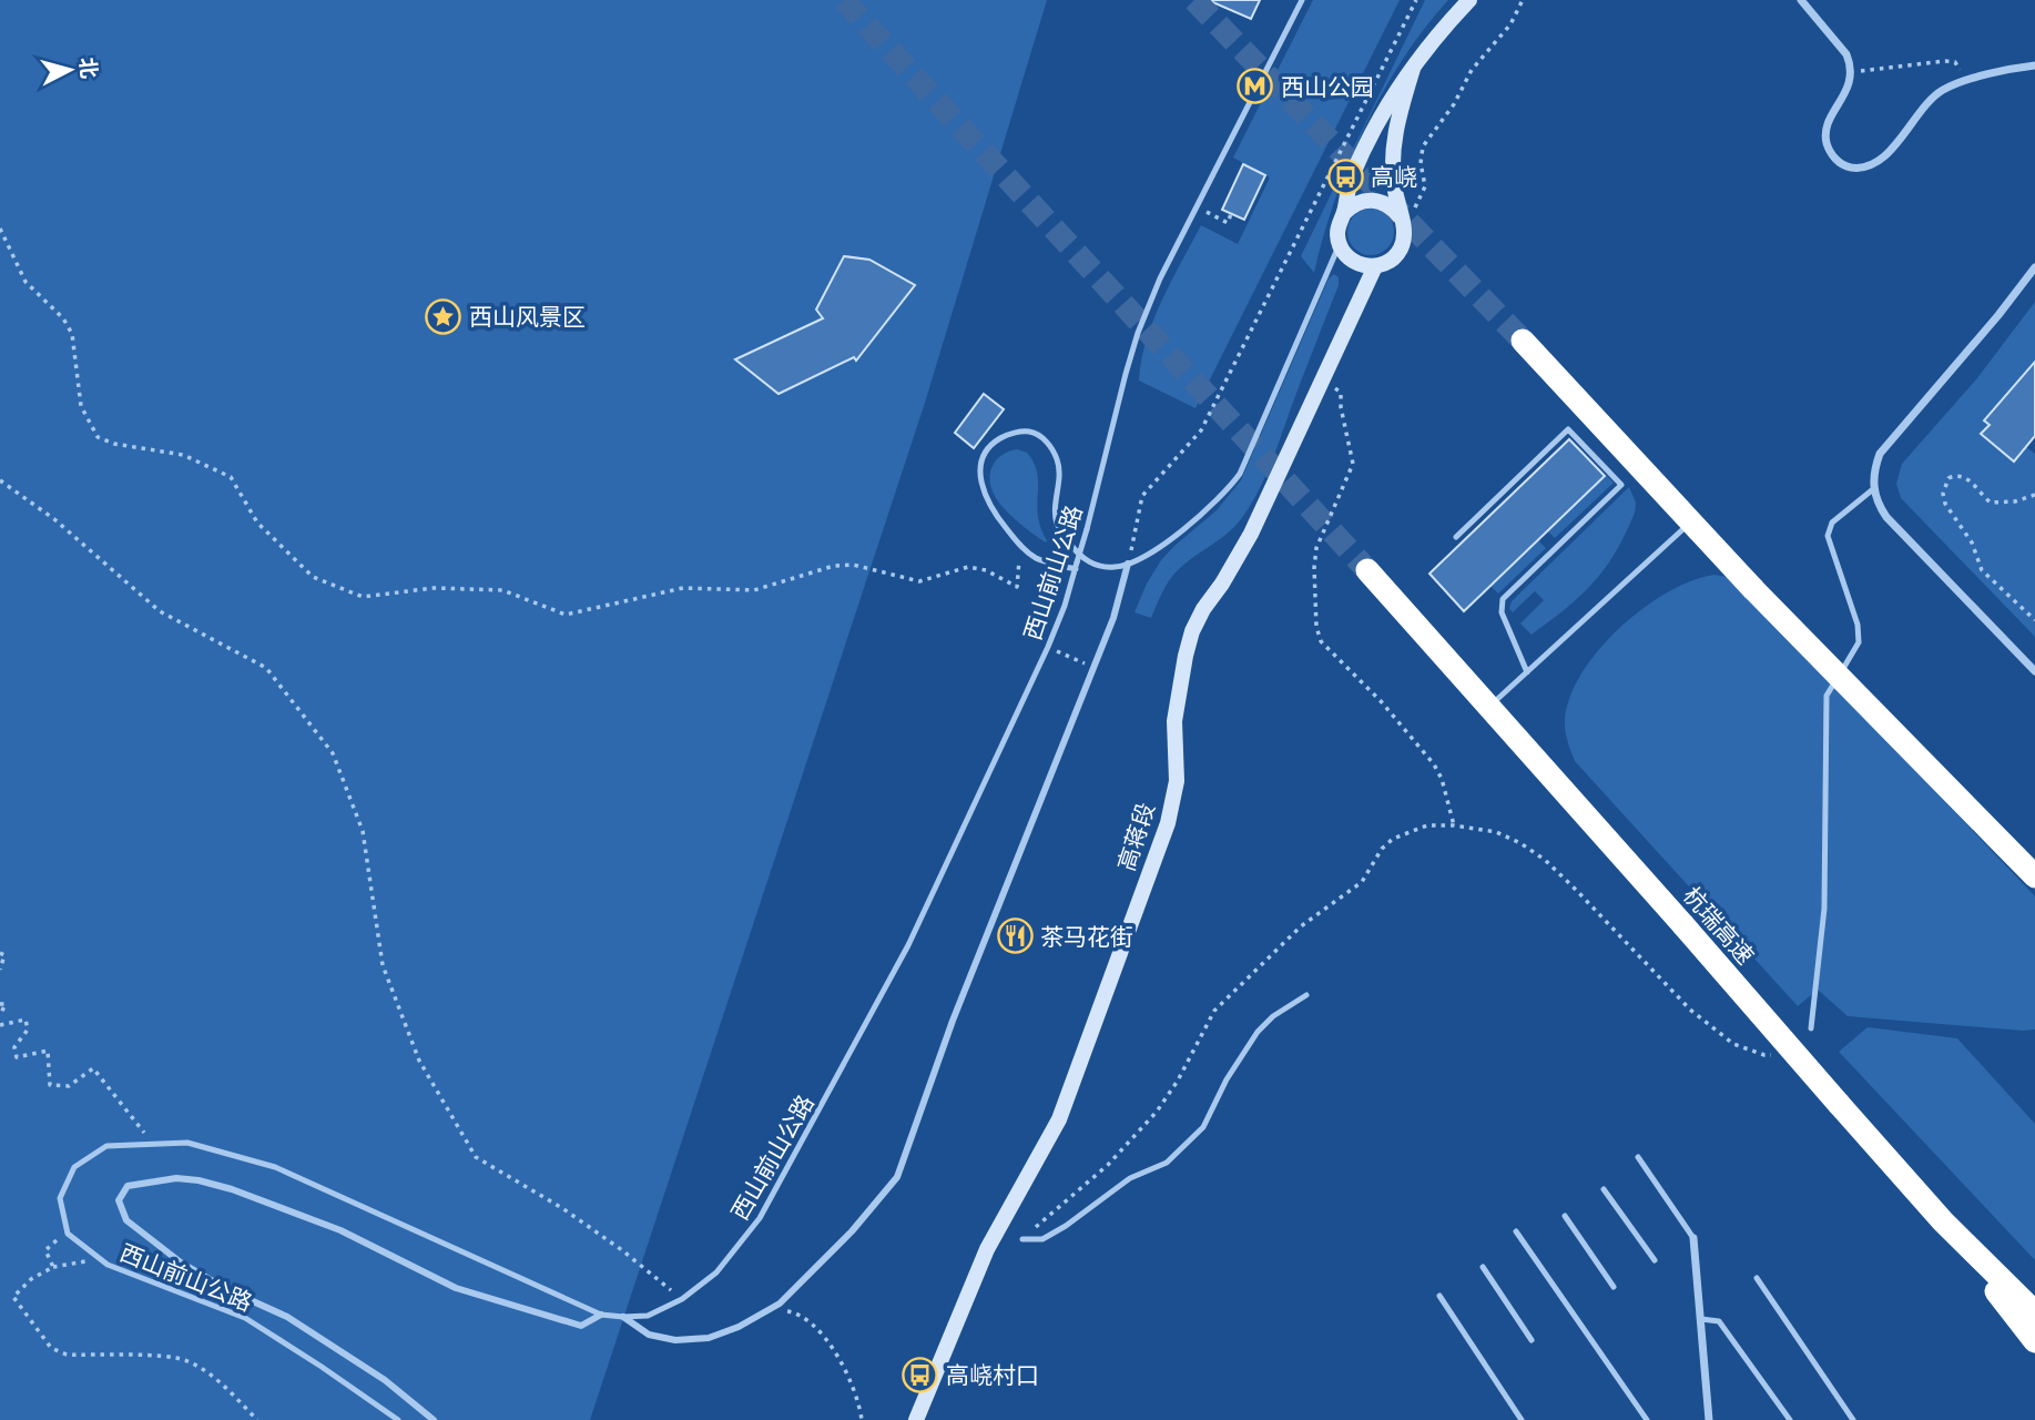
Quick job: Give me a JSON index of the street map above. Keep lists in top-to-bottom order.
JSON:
{
  "streets": {
    "highway": ["杭瑞高速"],
    "main road": ["高蒋段"],
    "lane": ["西山前山公路"]
  },
  "places": {
    "metro station": ["西山公园"],
    "bus stop": ["高峣", "高峣村口"],
    "place": ["西山风景区"],
    "restaurant": ["茶马花街"]
  },
  "north": "right"
}
